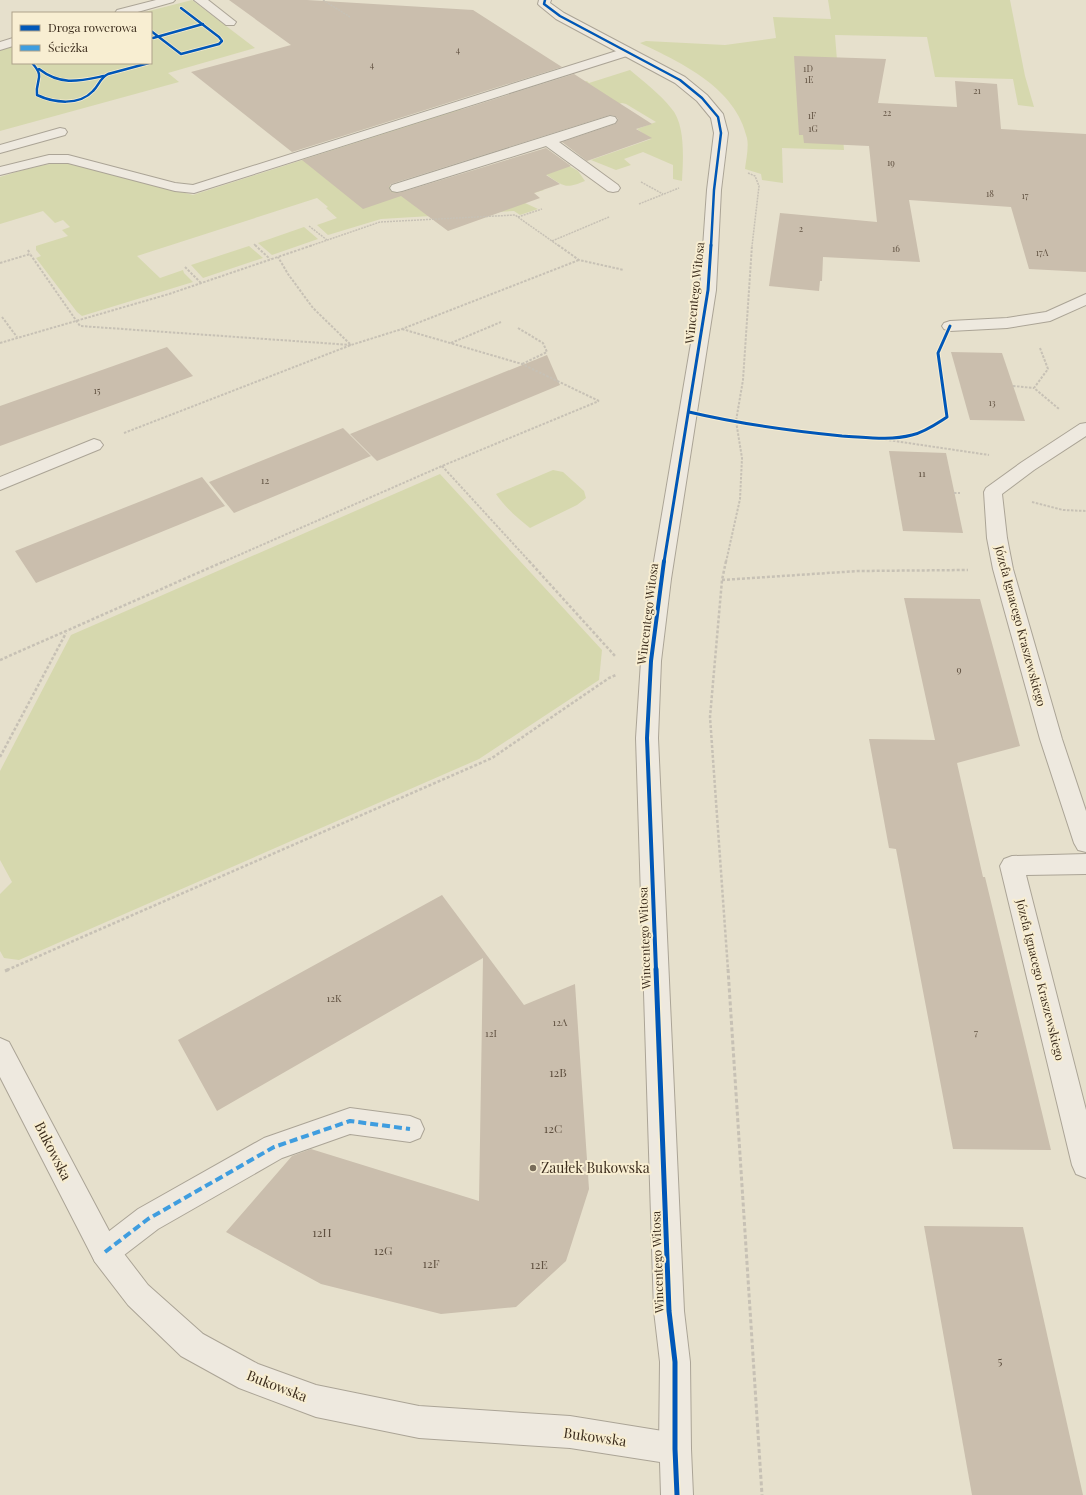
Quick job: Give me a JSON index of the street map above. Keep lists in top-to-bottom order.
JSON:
{
  "streets": {
    "street": ["Wincentego Witosa", "Józefa Ignacego Kraszewskiego", "Bukowska"]
  },
  "crossings": [
    ["Wincentego Witosa", "Bukowska"]
  ],
  "places": ["Zaułek Bukowska"],
  "house_numbers": [
    "4",
    "4",
    "1D",
    "1E",
    "21",
    "22",
    "1F",
    "1G",
    "19",
    "18",
    "17",
    "2",
    "16",
    "17A",
    "15",
    "13",
    "11",
    "12",
    "9",
    "12K",
    "12A",
    "7",
    "12I",
    "12B",
    "12C",
    "12H",
    "12G",
    "12F",
    "12E",
    "5"
  ],
  "legend": ["Droga rowerowa", "Ścieżka"]
}
